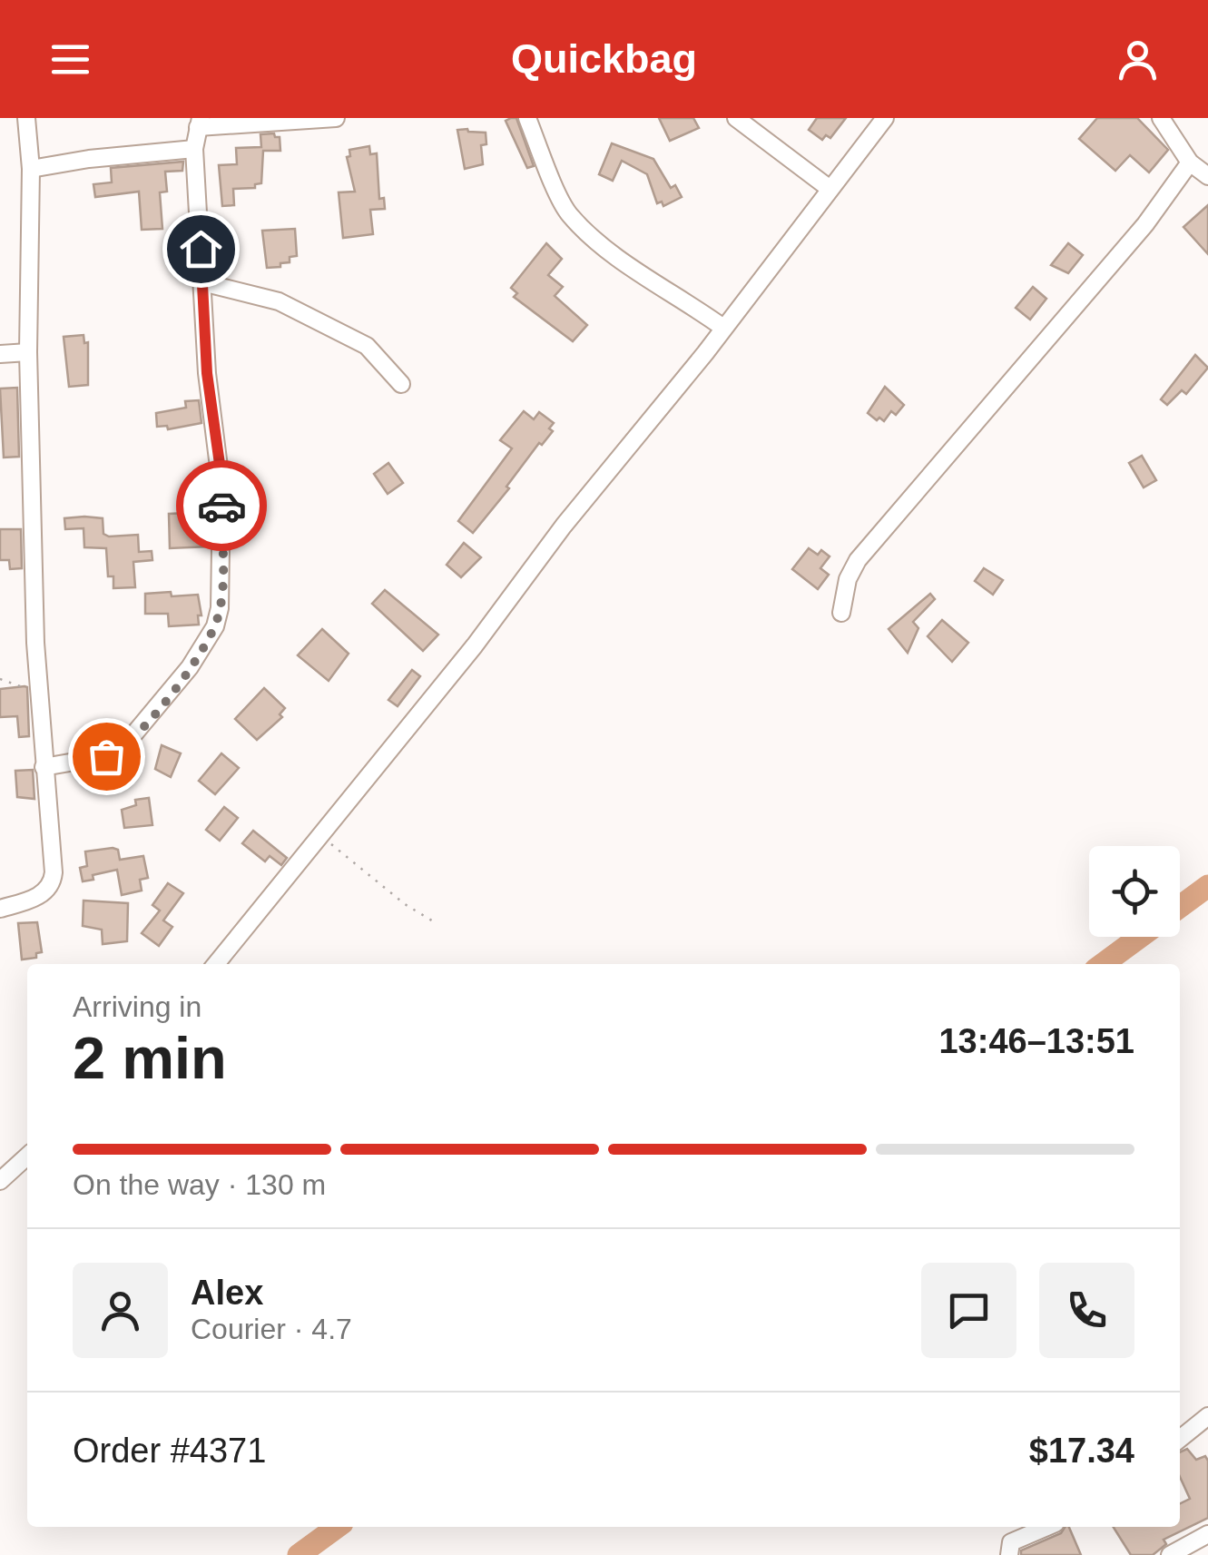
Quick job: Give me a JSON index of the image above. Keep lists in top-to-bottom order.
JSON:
{
  "page": {
    "header": "Quickbag",
    "heading": ["2 min", "Arriving in", "13:46–13:51"],
    "panel": [
      "Alex",
      "Courier · 4.7",
      "Order #4371",
      "$17.34"
    ],
    "bar": "On the way · 130 m"
  }
}
